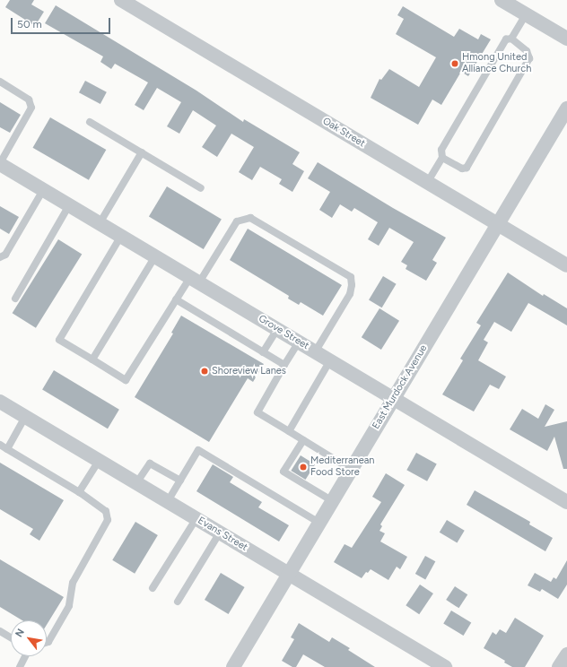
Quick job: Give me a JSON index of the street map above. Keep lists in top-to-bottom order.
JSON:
{
  "streets": {
    "street": [
      "Oak Street",
      "Grove Street",
      "East Murdock Avenue",
      "Evans Street"
    ]
  },
  "crossings": [
    ["Oak Street", "East Murdock Avenue"],
    ["Grove Street", "East Murdock Avenue"],
    ["East Murdock Avenue", "Evans Street"]
  ],
  "places": ["Hmong United Alliance Church", "Shoreview Lanes", "Mediterranean Food Store"],
  "scale_bar": "50 m",
  "north": "top left"
}
